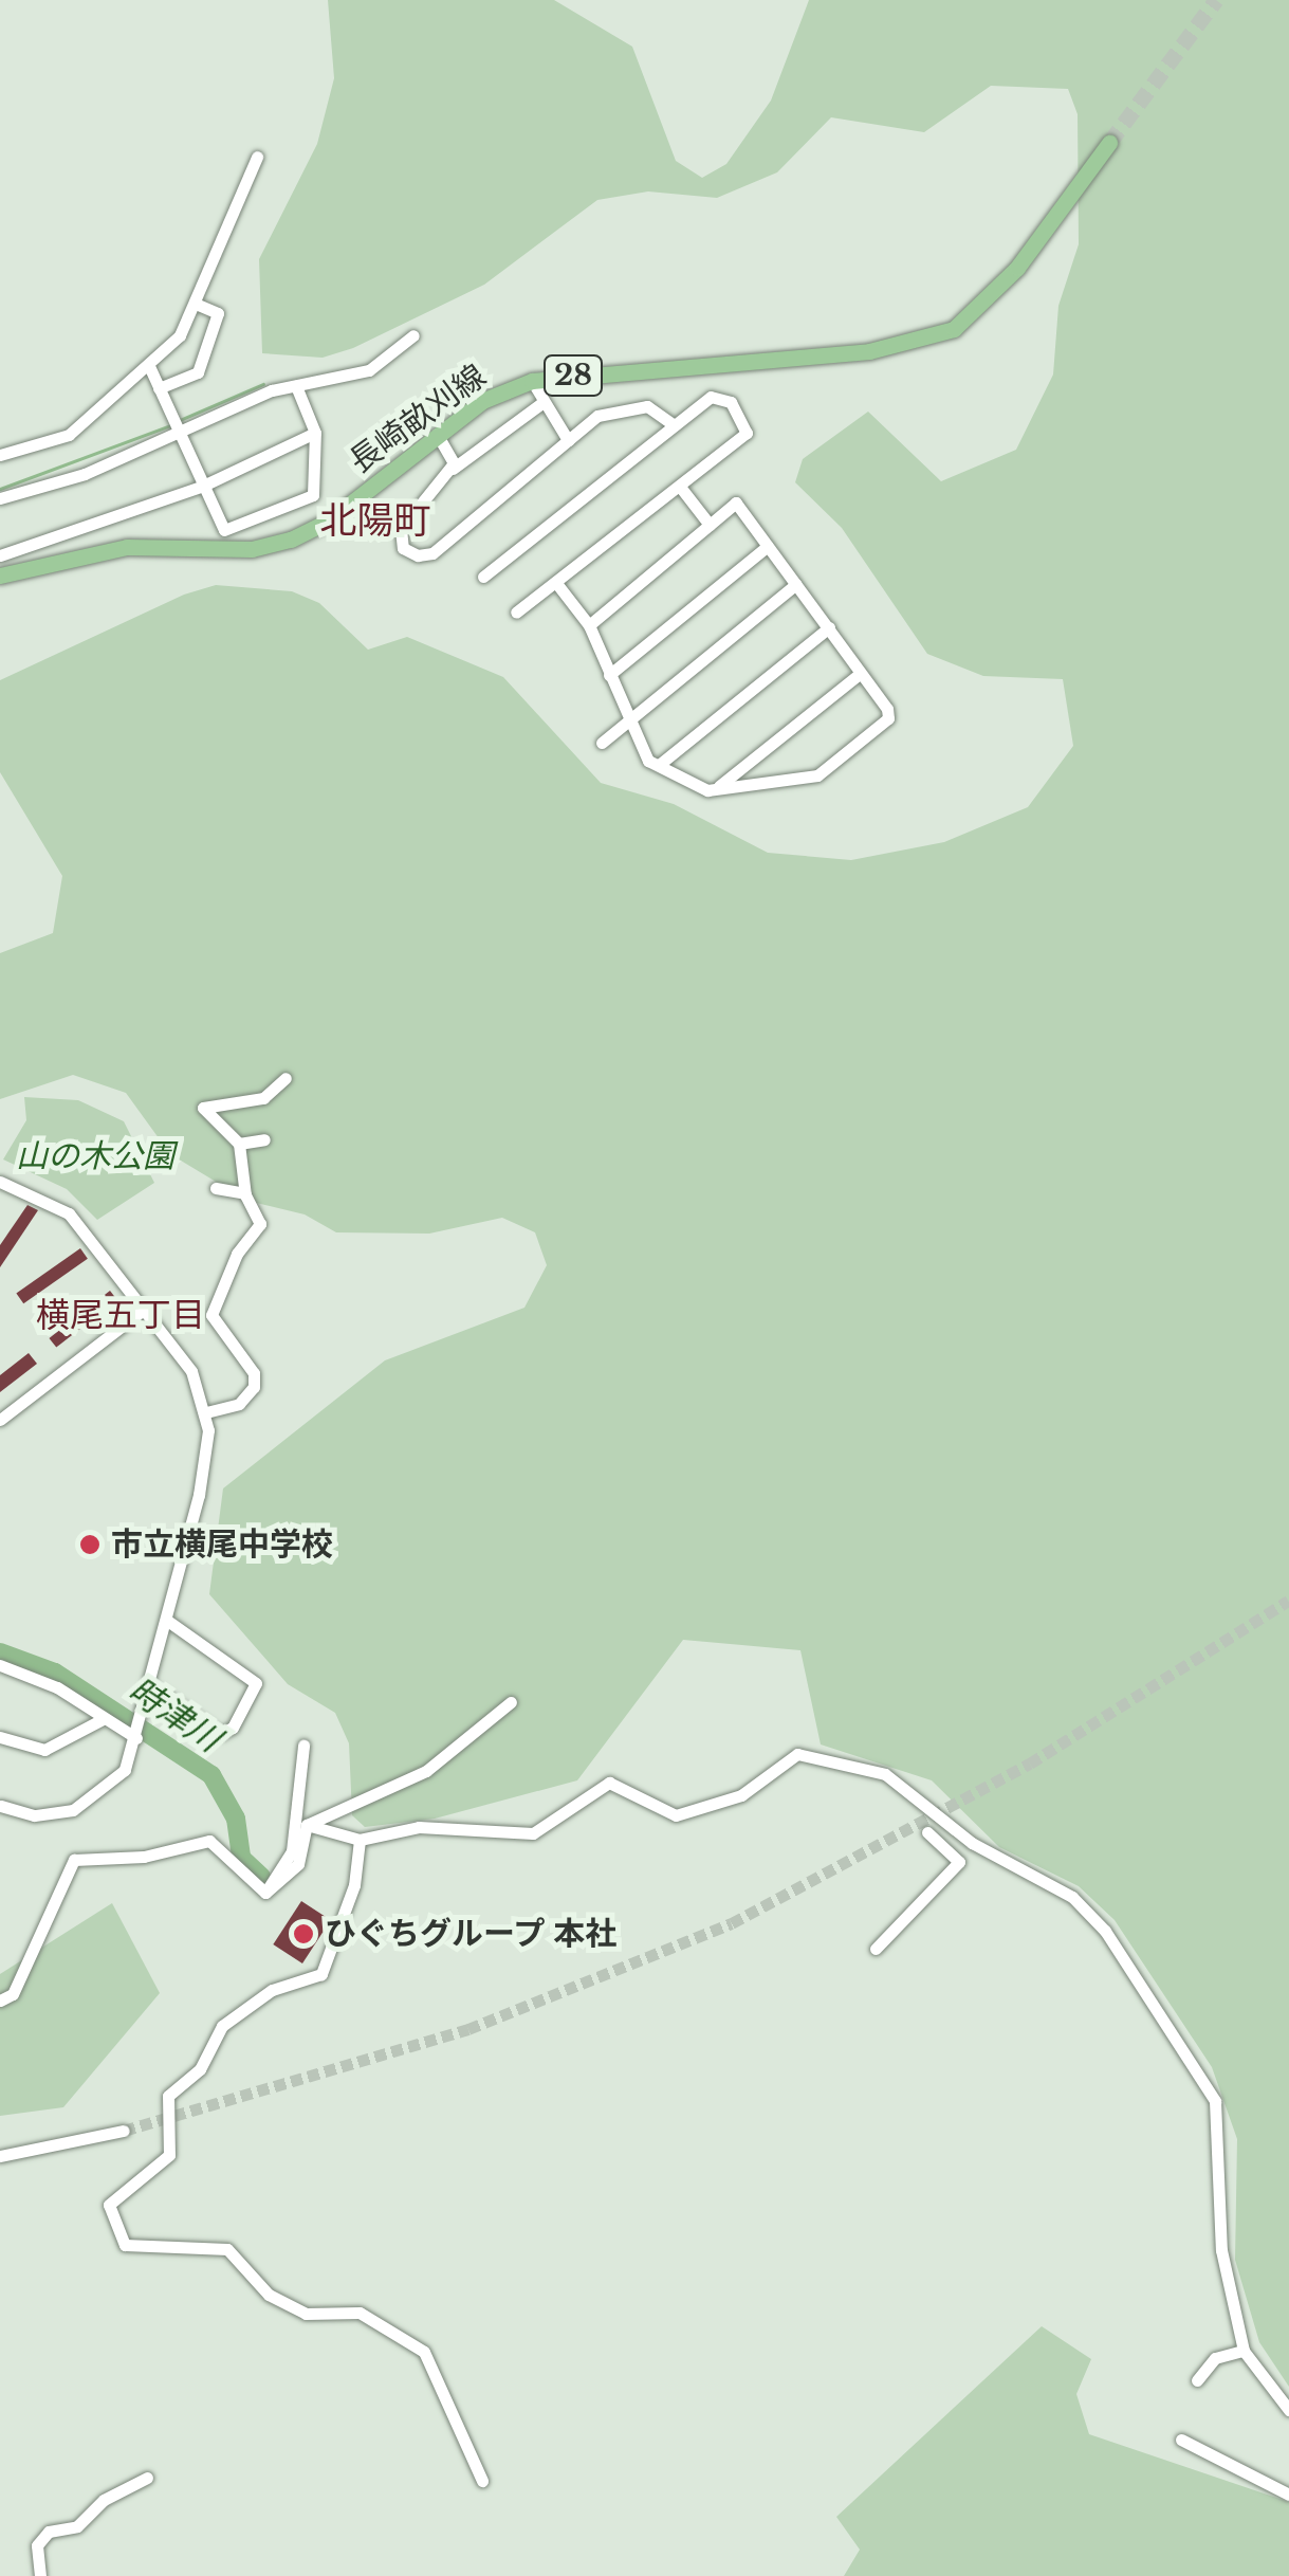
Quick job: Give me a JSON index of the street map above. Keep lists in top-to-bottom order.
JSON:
{
  "streets": {
    "main road": ["28", "長崎畝刈線"]
  },
  "districts": ["北陽町", "横尾五丁目"],
  "water": ["時津川"],
  "parks": ["山の木公園"],
  "places": ["市立横尾中学校", "ひぐちグループ 本社"]
}
